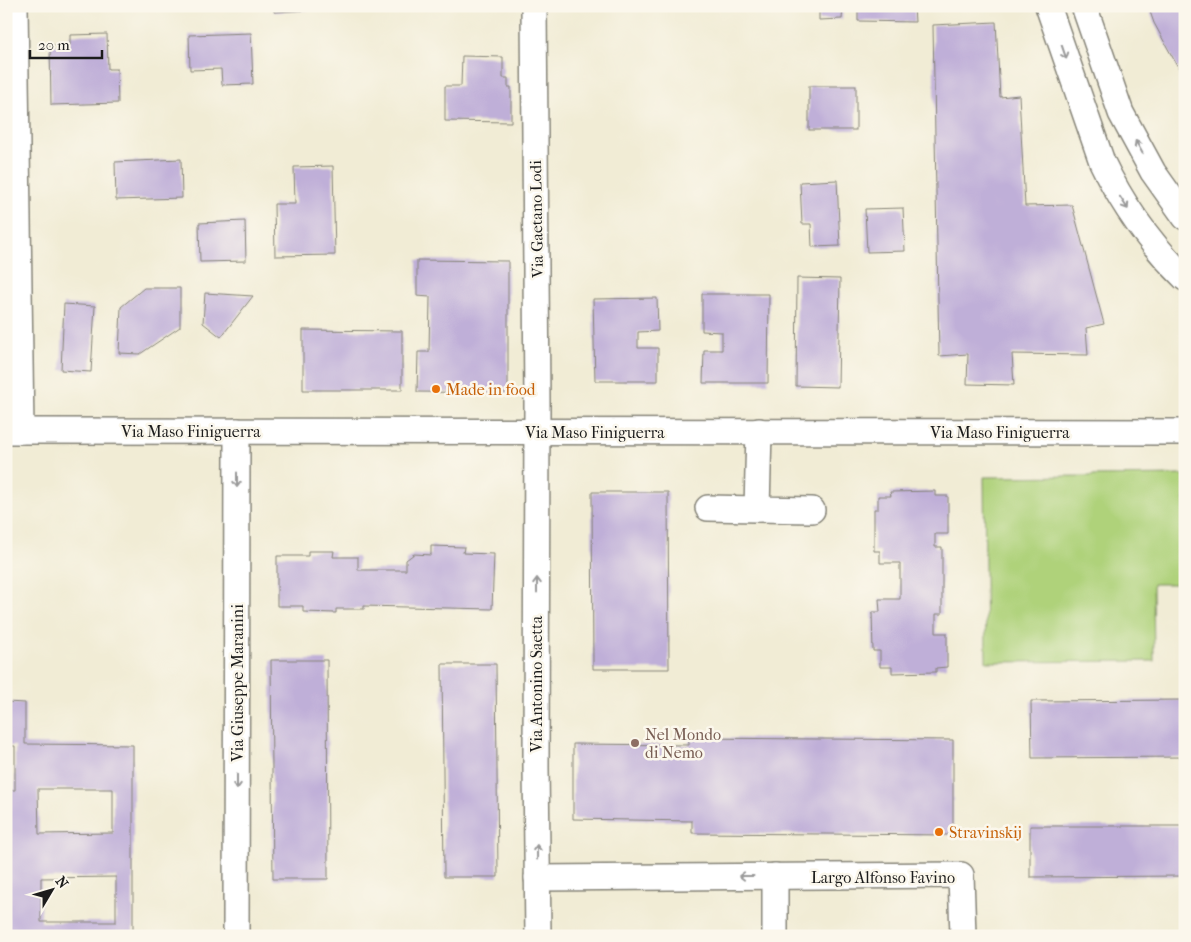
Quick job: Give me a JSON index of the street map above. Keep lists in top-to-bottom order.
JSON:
{
  "streets": {
    "street": [
      "Via Gaetano Lodi",
      "Via Maso Finiguerra",
      "Via Giuseppe Maranini",
      "Via Antonino Saetta",
      "Largo Alfonso Favino"
    ]
  },
  "crossings": [
    ["Via Gaetano Lodi", "Via Maso Finiguerra"],
    ["Via Gaetano Lodi", "Via Antonino Saetta"],
    ["Via Maso Finiguerra", "Via Giuseppe Maranini"],
    ["Via Maso Finiguerra", "Via Antonino Saetta"],
    ["Via Antonino Saetta", "Largo Alfonso Favino"]
  ],
  "one_way": ["Via Giuseppe Maranini", "Via Antonino Saetta", "Largo Alfonso Favino"],
  "places": ["Made in food", "Nel Mondo di Nemo", "Stravinskij"],
  "scale_bar": "20 m",
  "north": "top right"
}
